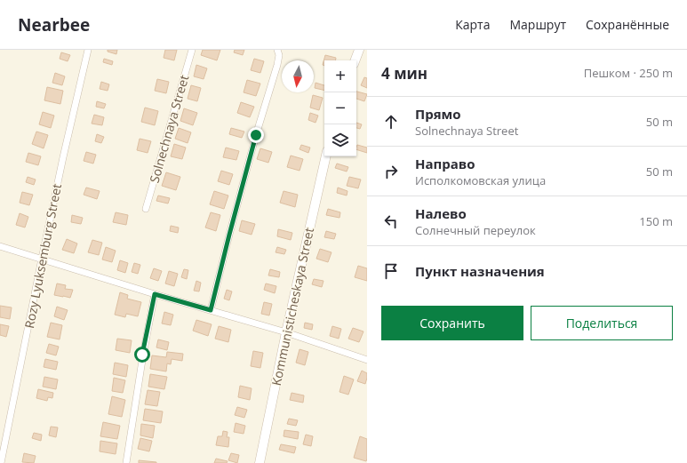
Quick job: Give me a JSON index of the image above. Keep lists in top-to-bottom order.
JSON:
{
  "streets": {
    "main road": ["Kommunisticheskaya Street"],
    "street": ["Solnechnaya Street", "Rozy Lyuksemburg Street"]
  },
  "north": "bottom",
  "page": {
    "header": "Nearbee",
    "nav": ["Карта", "Маршрут", "Сохранённые"],
    "heading": ["4 мин", "Пешком · 250 m"],
    "map_buttons": ["+", "−"],
    "list": [
      ["Прямо", "Solnechnaya Street", "50 m"],
      ["Направо", "Исполкомовская улица", "50 m"],
      ["Налево", "Солнечный переулок", "150 m"],
      "Пункт назначения"
    ],
    "buttons": ["Сохранить", "Поделиться"]
  }
}
